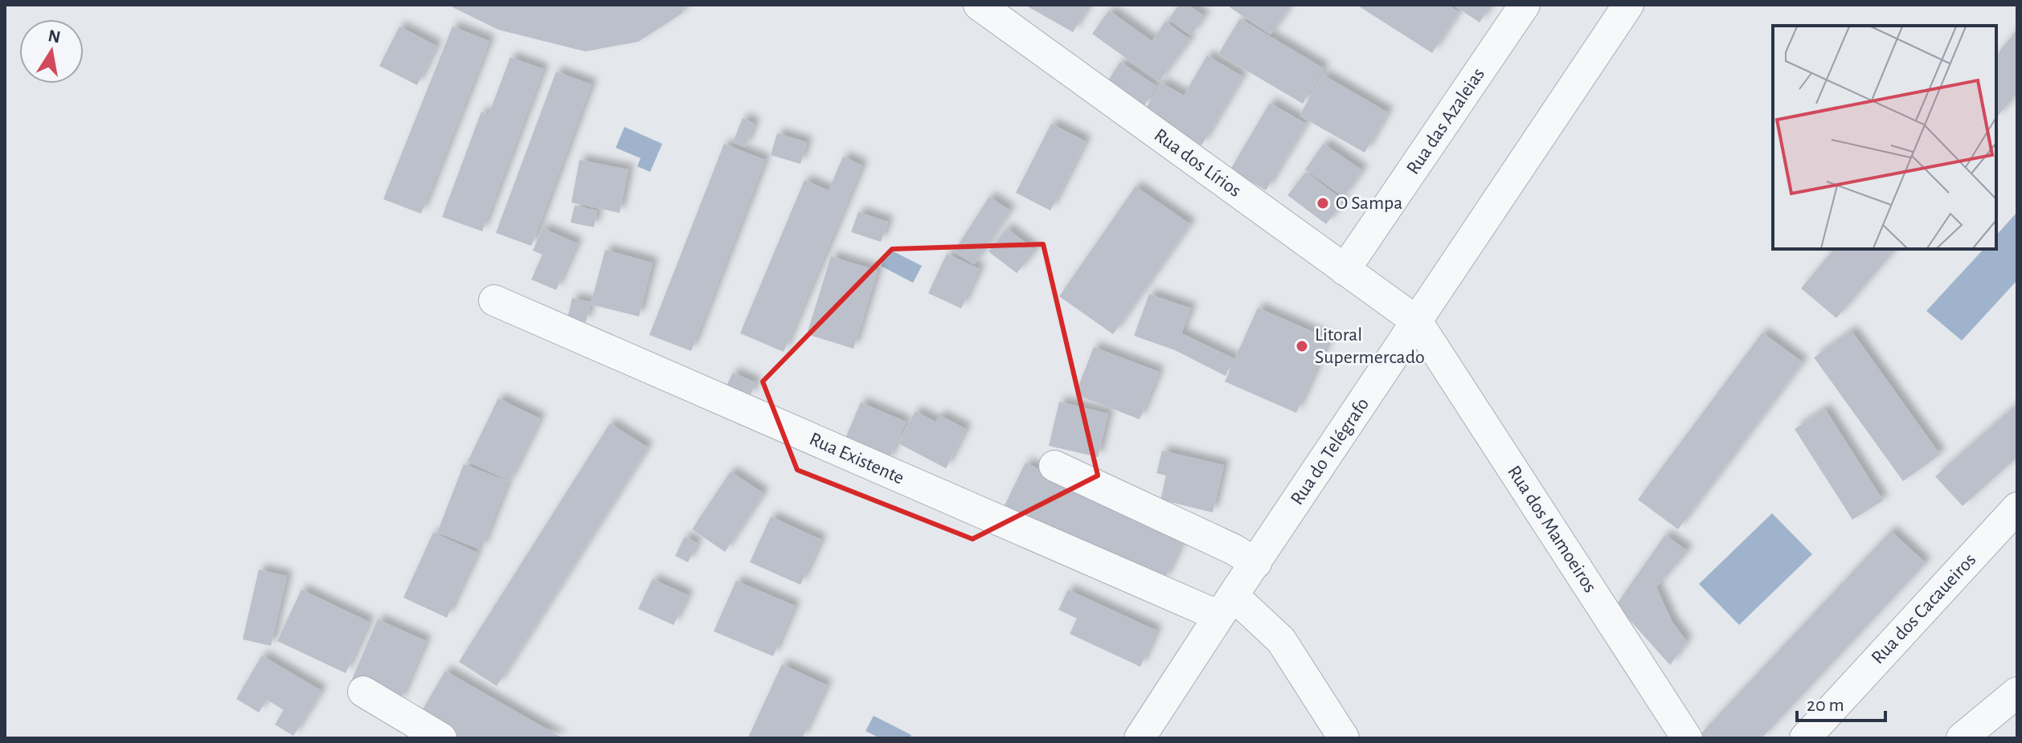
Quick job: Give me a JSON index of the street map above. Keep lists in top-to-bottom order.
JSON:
{
  "streets": {
    "street": [
      "Rua das Azaleias",
      "Rua dos Lírios",
      "Rua do Telégrafo",
      "Rua Existente",
      "Rua dos Mamoeiros",
      "Rua dos Cacaueiros"
    ]
  },
  "crossings": [
    ["Rua das Azaleias", "Rua dos Lírios"],
    ["Rua dos Lírios", "Rua do Telégrafo"],
    ["Rua dos Lírios", "Rua dos Mamoeiros"],
    ["Rua do Telégrafo", "Rua Existente"],
    ["Rua do Telégrafo", "Rua dos Mamoeiros"]
  ],
  "places": ["O Sampa", "Litoral Supermercado"],
  "scale_bar": "20 m",
  "north": "top"
}
